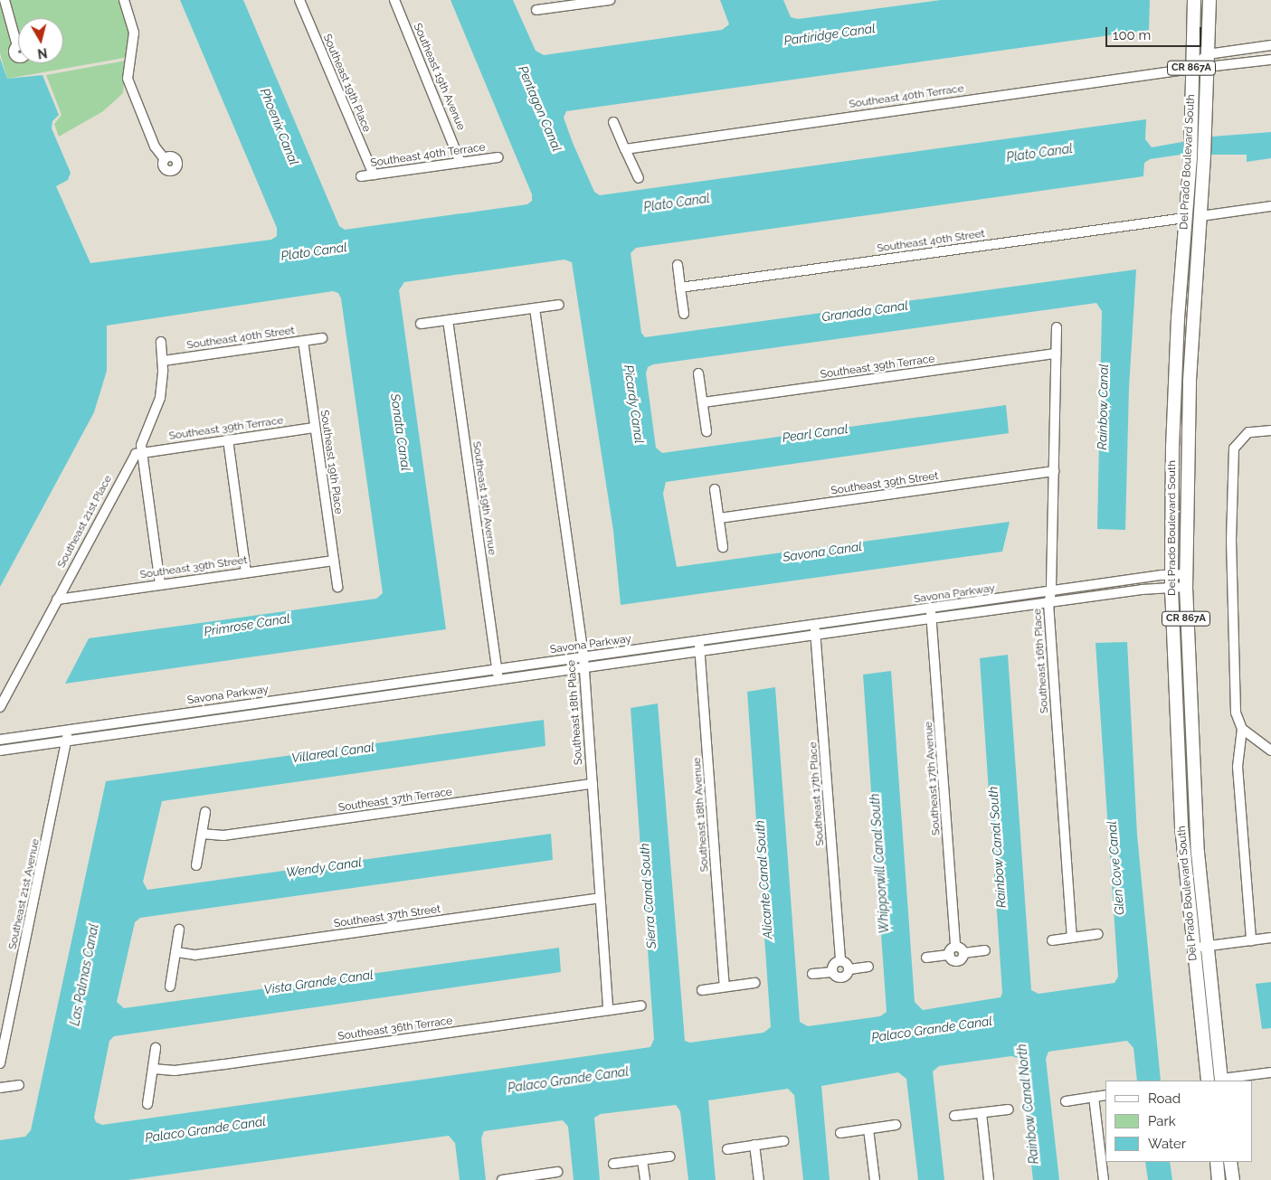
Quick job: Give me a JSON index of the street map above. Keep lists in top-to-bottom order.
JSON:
{
  "streets": {
    "main road": ["CR 867A", "Del Prado Boulevard South"],
    "street": [
      "Southeast 19th Avenue",
      "Southeast 19th Place",
      "Southeast 40th Terrace",
      "Southeast 40th Street",
      "Southeast 39th Terrace",
      "Southeast 39th Street",
      "Southeast 21st Place",
      "Savona Parkway",
      "Southeast 16th Place",
      "Southeast 18th Place",
      "Southeast 17th Avenue",
      "Southeast 17th Place",
      "Southeast 37th Terrace",
      "Southeast 18th Avenue",
      "Southeast 21st Avenue",
      "Southeast 37th Street",
      "Southeast 36th Terrace"
    ]
  },
  "crossings": [
    ["Southeast 19th Avenue", "Southeast 40th Terrace"],
    ["Southeast 19th Avenue", "Savona Parkway"],
    ["Southeast 19th Place", "Southeast 40th Terrace"],
    ["Southeast 19th Place", "Southeast 40th Street"],
    ["Southeast 19th Place", "Southeast 39th Terrace"],
    ["Southeast 19th Place", "Southeast 39th Street"],
    ["Southeast 40th Terrace", "Del Prado Boulevard South"],
    ["Del Prado Boulevard South", "Southeast 40th Street"],
    ["Del Prado Boulevard South", "Savona Parkway"],
    ["Southeast 40th Street", "Southeast 21st Place"],
    ["Southeast 39th Terrace", "Southeast 21st Place"],
    ["Southeast 39th Terrace", "Southeast 16th Place"],
    ["Southeast 39th Street", "Southeast 21st Place"],
    ["Southeast 39th Street", "Southeast 16th Place"],
    ["Savona Parkway", "Southeast 16th Place"],
    ["Savona Parkway", "Southeast 18th Place"],
    ["Savona Parkway", "Southeast 17th Avenue"],
    ["Savona Parkway", "Southeast 17th Place"],
    ["Savona Parkway", "Southeast 18th Avenue"],
    ["Savona Parkway", "Southeast 21st Avenue"],
    ["Southeast 18th Place", "Southeast 37th Terrace"],
    ["Southeast 18th Place", "Southeast 37th Street"],
    ["Southeast 18th Place", "Southeast 36th Terrace"]
  ],
  "water": [
    "Partiridge Canal",
    "Pentagon Canal",
    "Phoenix Canal",
    "Plato Canal",
    "Granada Canal",
    "Picardy Canal",
    "Rainbow Canal",
    "Sonata Canal",
    "Pearl Canal",
    "Savona Canal",
    "Primrose Canal",
    "Villareal Canal",
    "Rainbow Canal South",
    "Whipporwill Canal South",
    "Wendy Canal",
    "Glen Cove Canal",
    "Alicante Canal South",
    "Sierra Canal South",
    "Las Palmas Canal",
    "Vista Grande Canal",
    "Palaco Grande Canal",
    "Rainbow Canal North"
  ],
  "legend": ["Road", "Park", "Water"],
  "scale_bar": "100 m",
  "north": "bottom"
}
